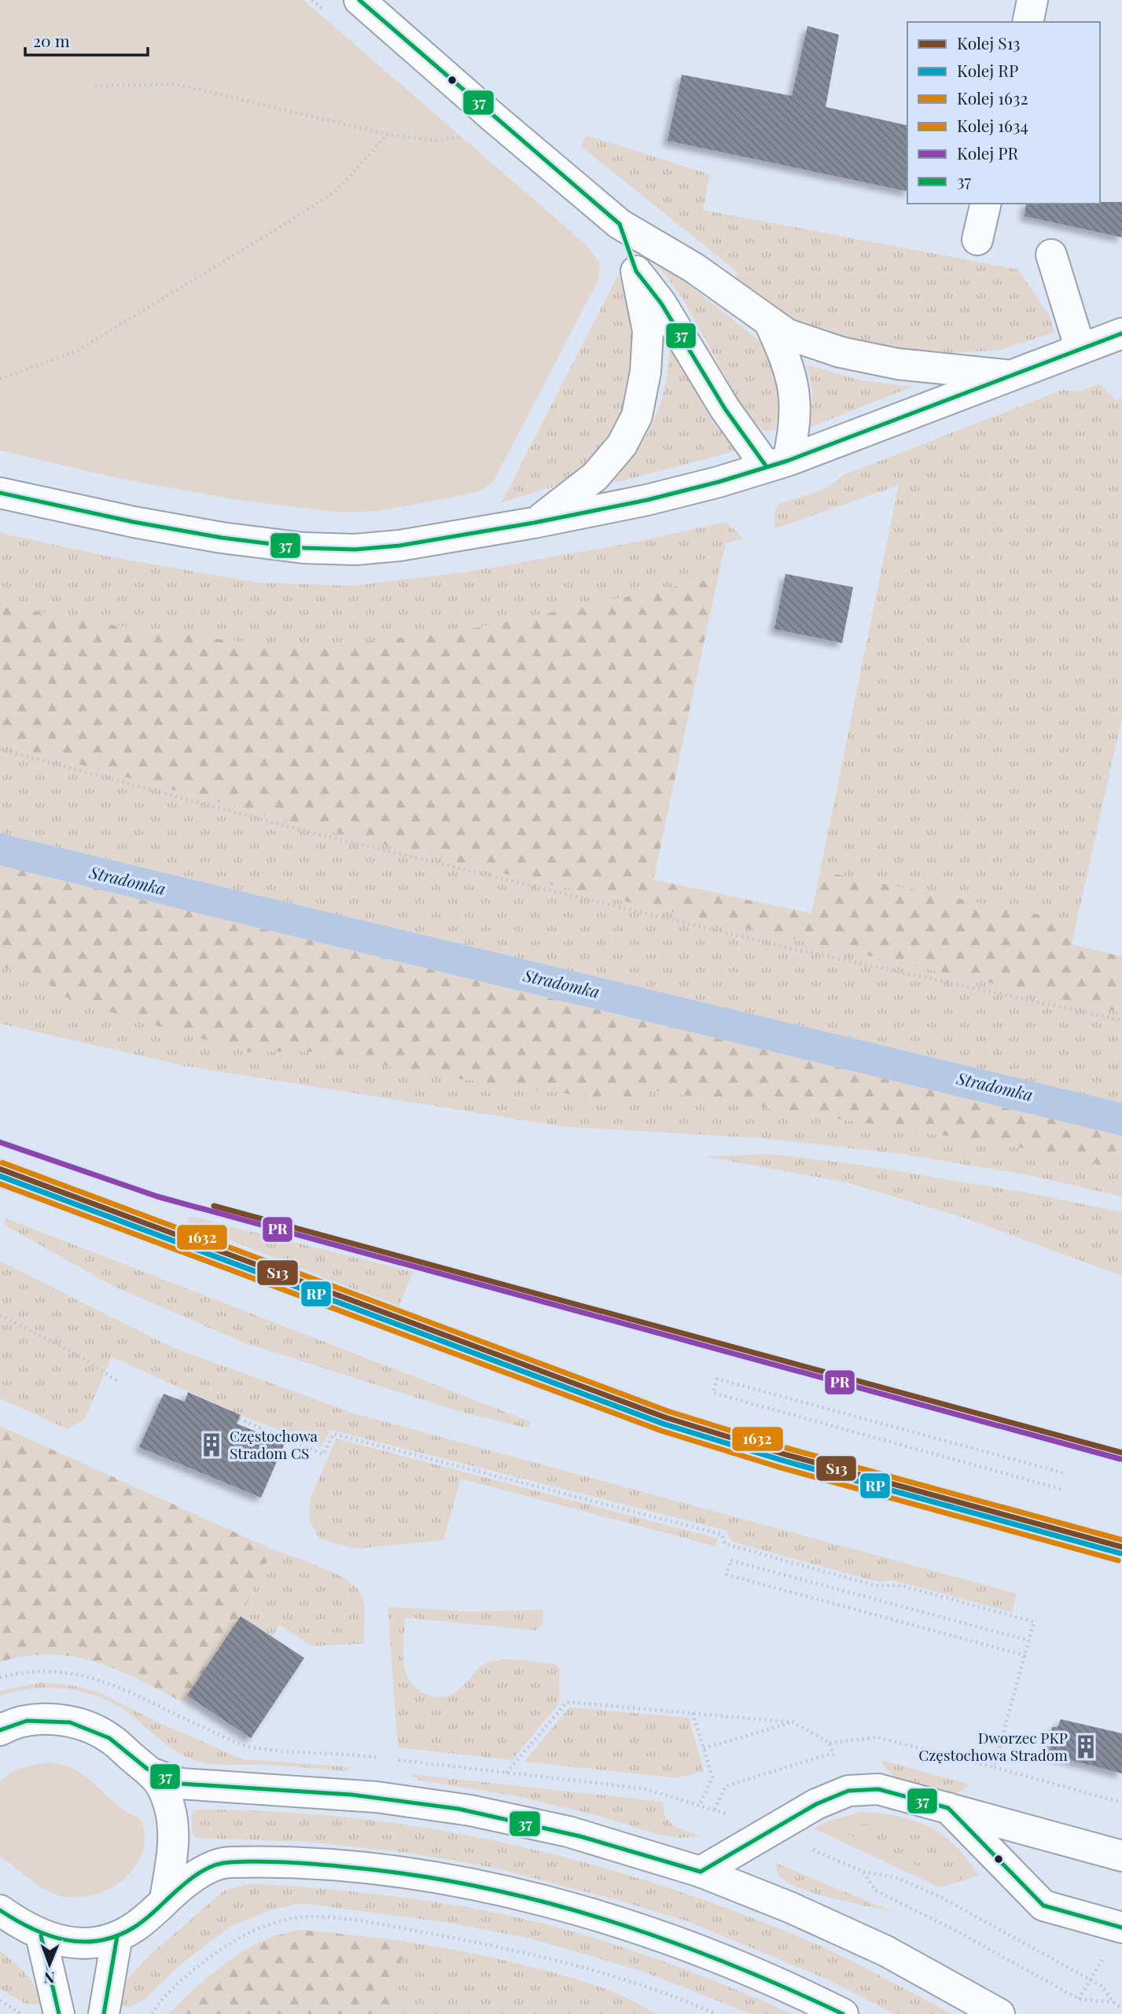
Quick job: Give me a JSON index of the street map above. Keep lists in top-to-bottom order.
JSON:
{
  "water": ["Stradomka"],
  "places": {
    "building": ["Częstochowa Stradom CS", "Dworzec PKP Częstochowa Stradom"]
  },
  "lines": [
    "transit line 37",
    "rail line PR",
    "rail line 1632",
    "rail line S13",
    "rail line RP",
    "rail line 1634"
  ],
  "legend": [
    "Kolej S13",
    "Kolej RP",
    "Kolej 1632",
    "Kolej 1634",
    "Kolej PR",
    "37"
  ],
  "scale_bar": "20 m",
  "north": "bottom"
}
